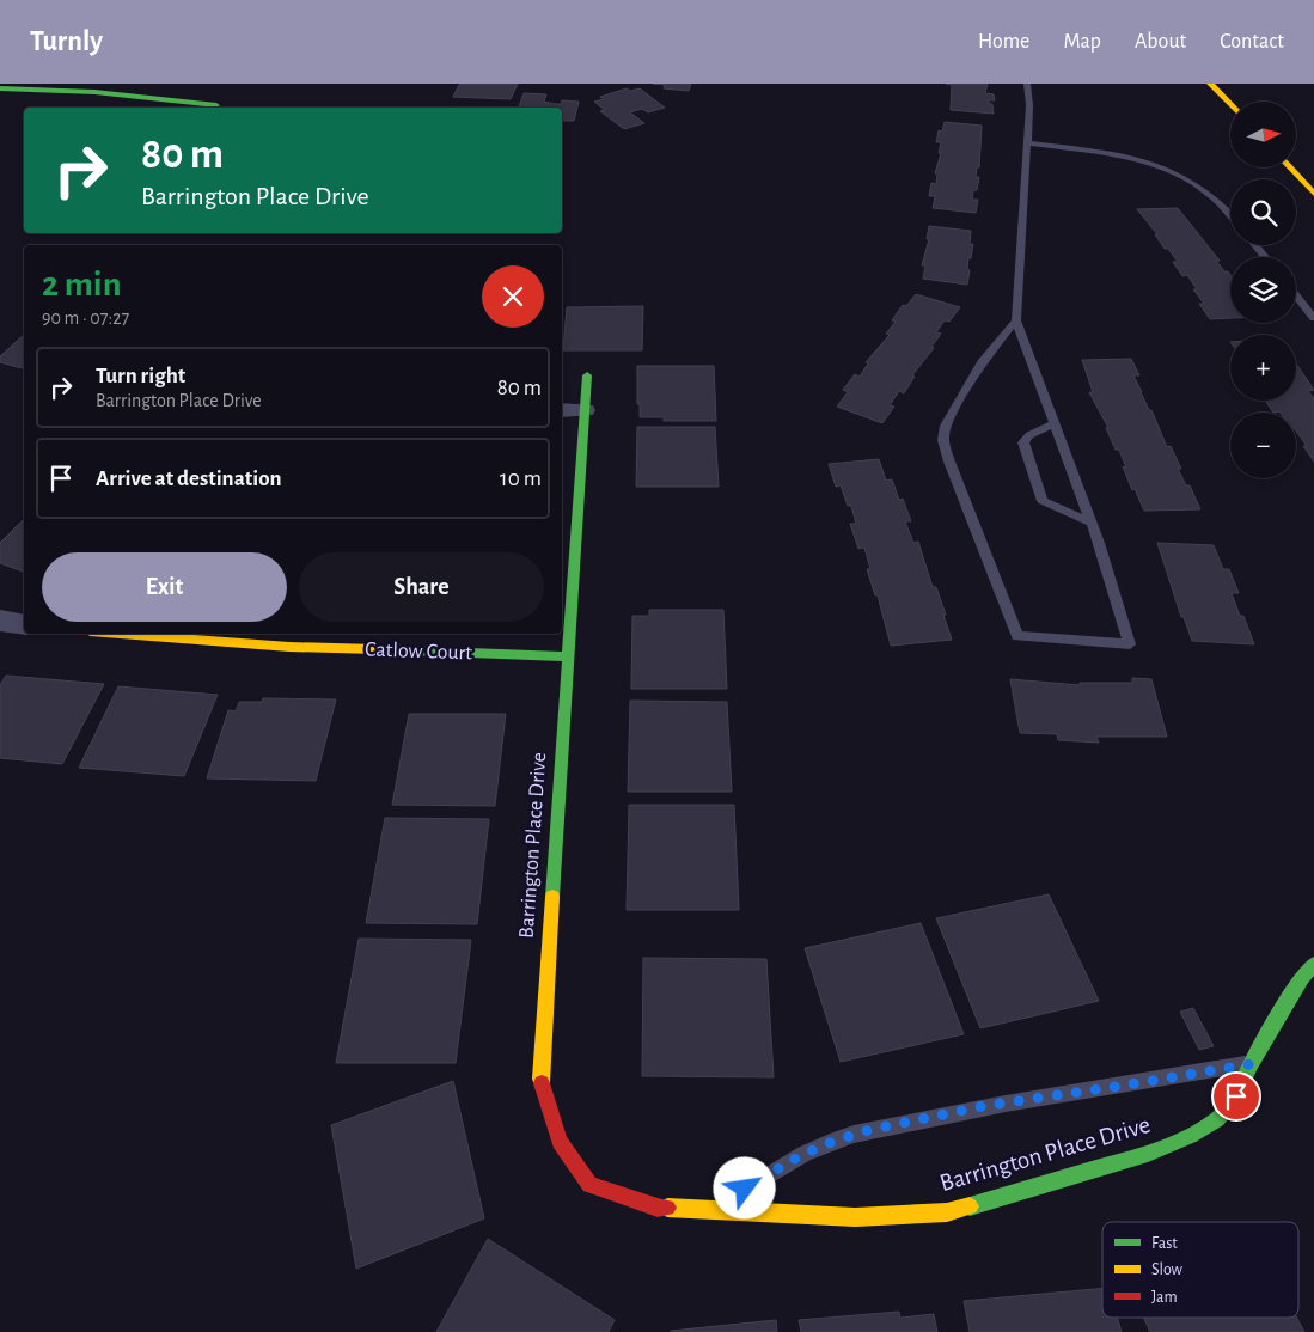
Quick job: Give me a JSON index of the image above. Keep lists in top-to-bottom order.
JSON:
{
  "streets": {
    "street": ["Catlow Court", "Barrington Place Drive"]
  },
  "crossings": [
    ["Catlow Court", "Barrington Place Drive"]
  ],
  "legend": ["Fast", "Slow", "Jam"],
  "north": "right",
  "page": {
    "header": "Turnly",
    "nav": [
      "Home",
      "Map",
      "About",
      "Contact"
    ],
    "map_buttons": ["+", "−"],
    "turn": ["80 m", "Barrington Place Drive"],
    "heading": ["2 min", "90 m · 07:27"],
    "list": [
      {
        "name": "Turn right",
        "note": "Barrington Place Drive",
        "value": "80 m"
      },
      {
        "name": "Arrive at destination",
        "value": "10 m"
      }
    ],
    "buttons": ["Exit", "Share"]
  }
}
